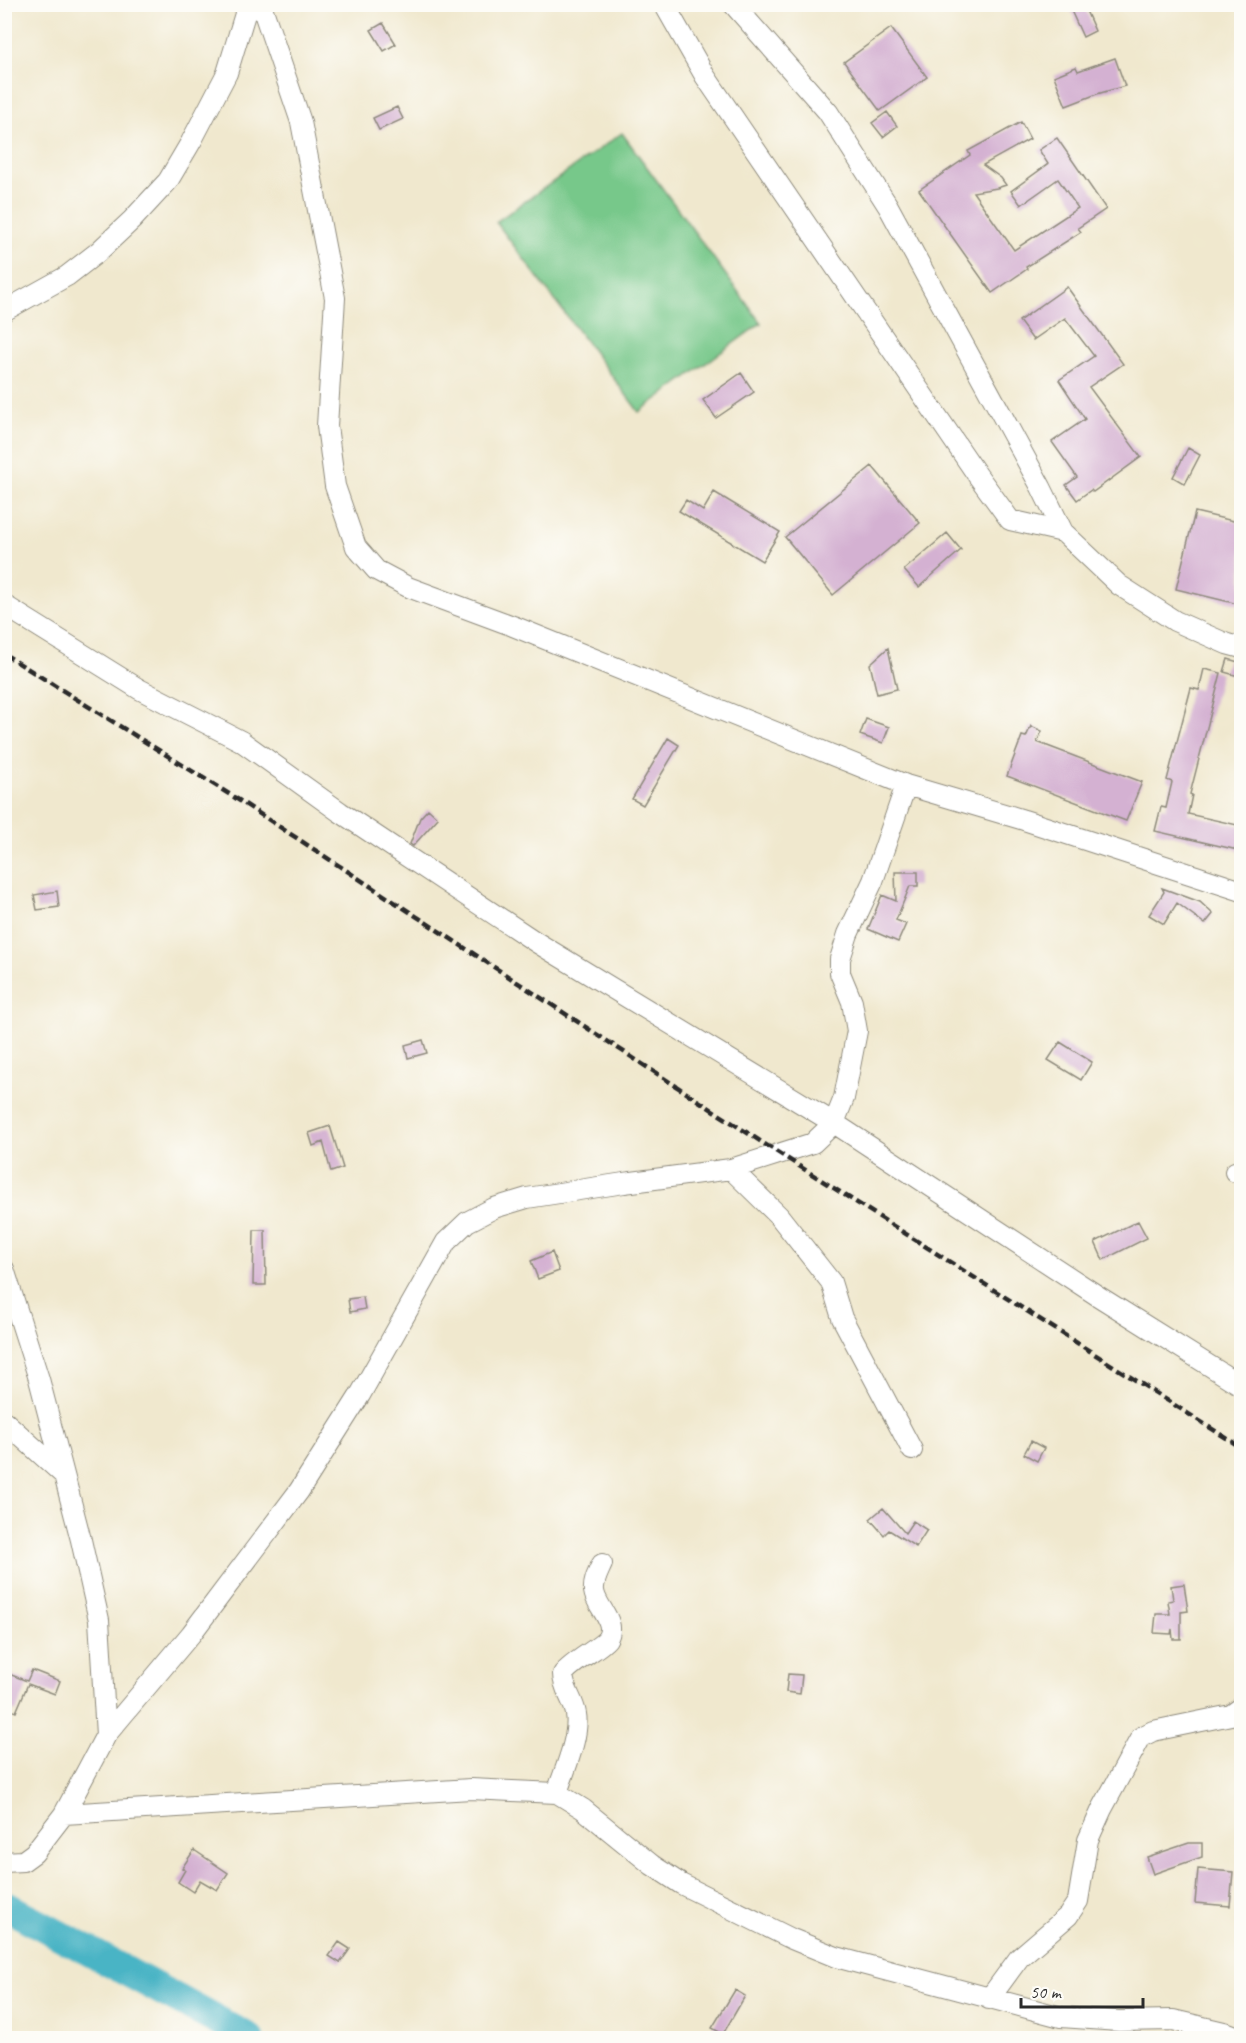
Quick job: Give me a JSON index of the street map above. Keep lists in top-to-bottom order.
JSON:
{
  "scale_bar": "50 m"
}
